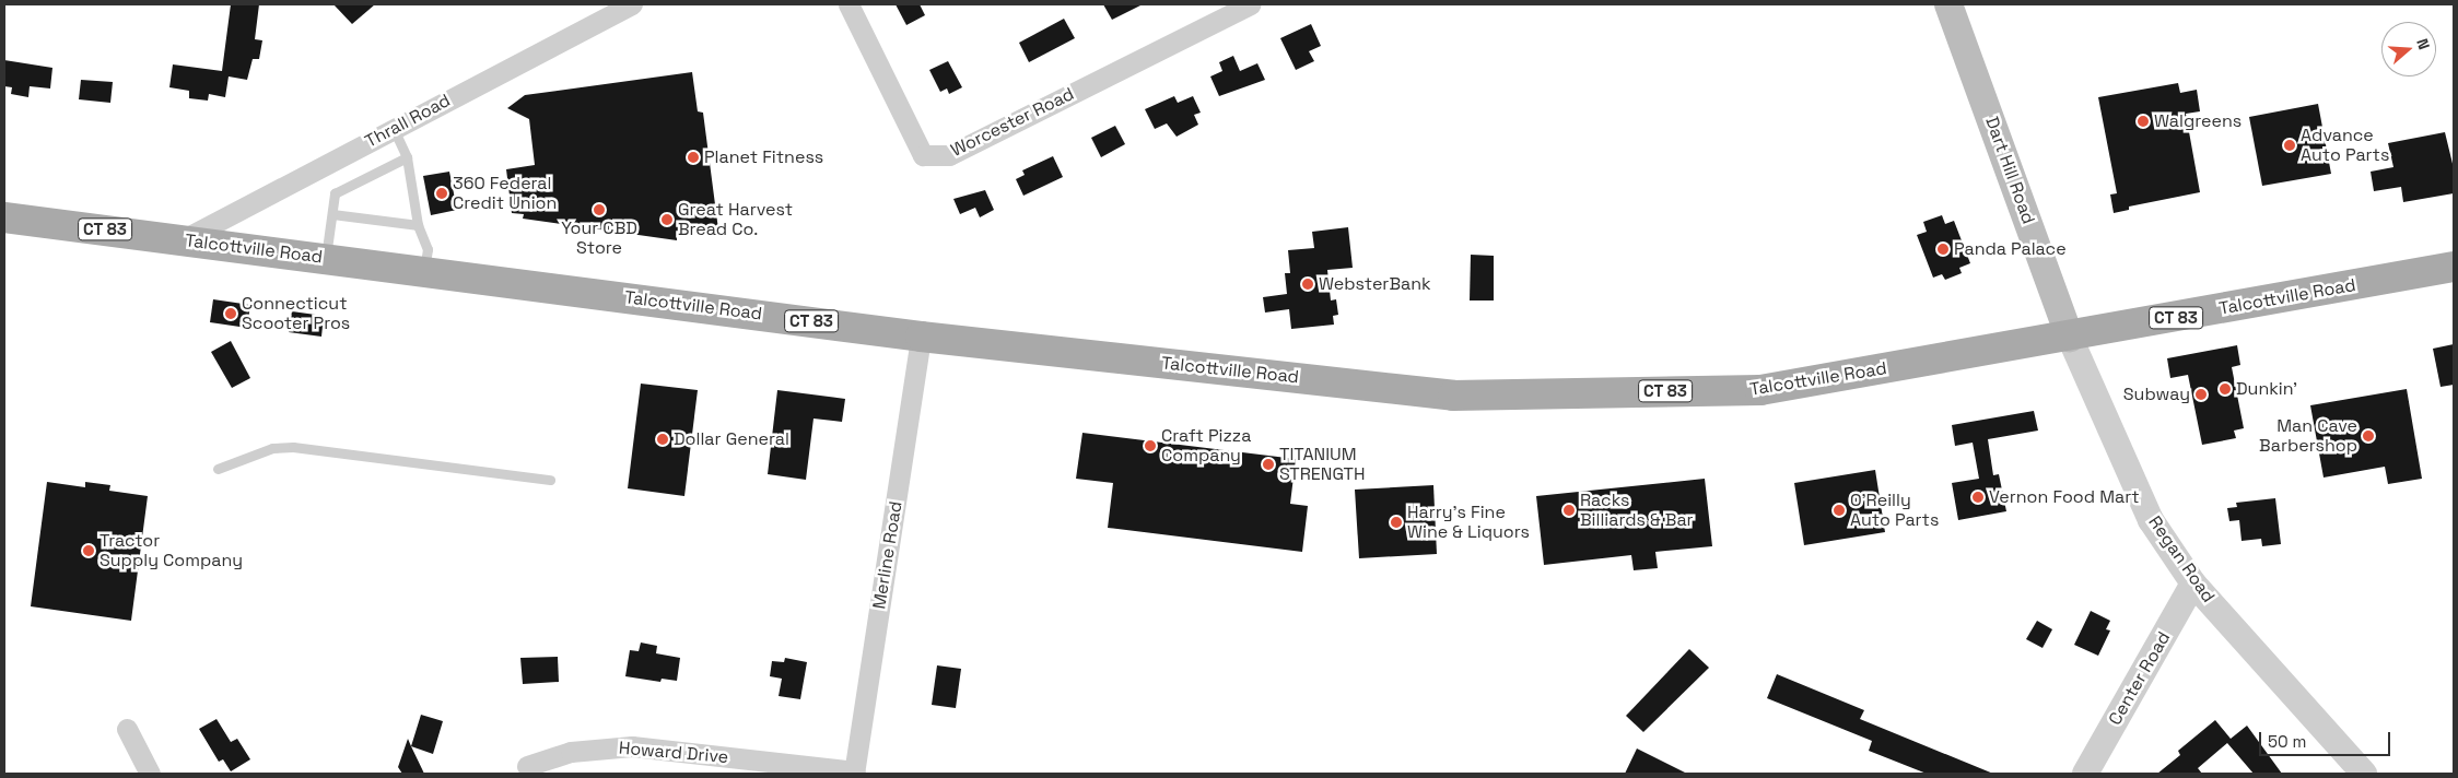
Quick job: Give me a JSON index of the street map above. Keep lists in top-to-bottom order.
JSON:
{
  "streets": {
    "main road": ["Dart Hill Road", "CT 83", "Talcottville Road"],
    "street": [
      "Thrall Road",
      "Worcester Road",
      "Merline Road",
      "Regan Road",
      "Center Road",
      "Howard Drive"
    ]
  },
  "crossings": [
    ["Thrall Road", "Talcottville Road"],
    ["Dart Hill Road", "Talcottville Road"],
    ["Dart Hill Road", "Regan Road"],
    ["Talcottville Road", "Merline Road"],
    ["Talcottville Road", "Regan Road"],
    ["Merline Road", "Howard Drive"],
    ["Regan Road", "Center Road"]
  ],
  "places": [
    "Walgreens",
    "Advance Auto Parts",
    "Planet Fitness",
    "360 Federal Credit Union",
    "Your CBD Store",
    "Great Harvest Bread Co.",
    "Panda Palace",
    "WebsterBank",
    "Connecticut Scooter Pros",
    "Dunkin'",
    "Subway",
    "Man Cave Barbershop",
    "Dollar General",
    "Craft Pizza Company",
    "TITANIUM STRENGTH",
    "Vernon Food Mart",
    "Racks Billiards & Bar",
    "O'Reilly Auto Parts",
    "Harry's Fine Wine & Liquors",
    "Tractor Supply Company"
  ],
  "scale_bar": "50 m",
  "north": "right"
}
